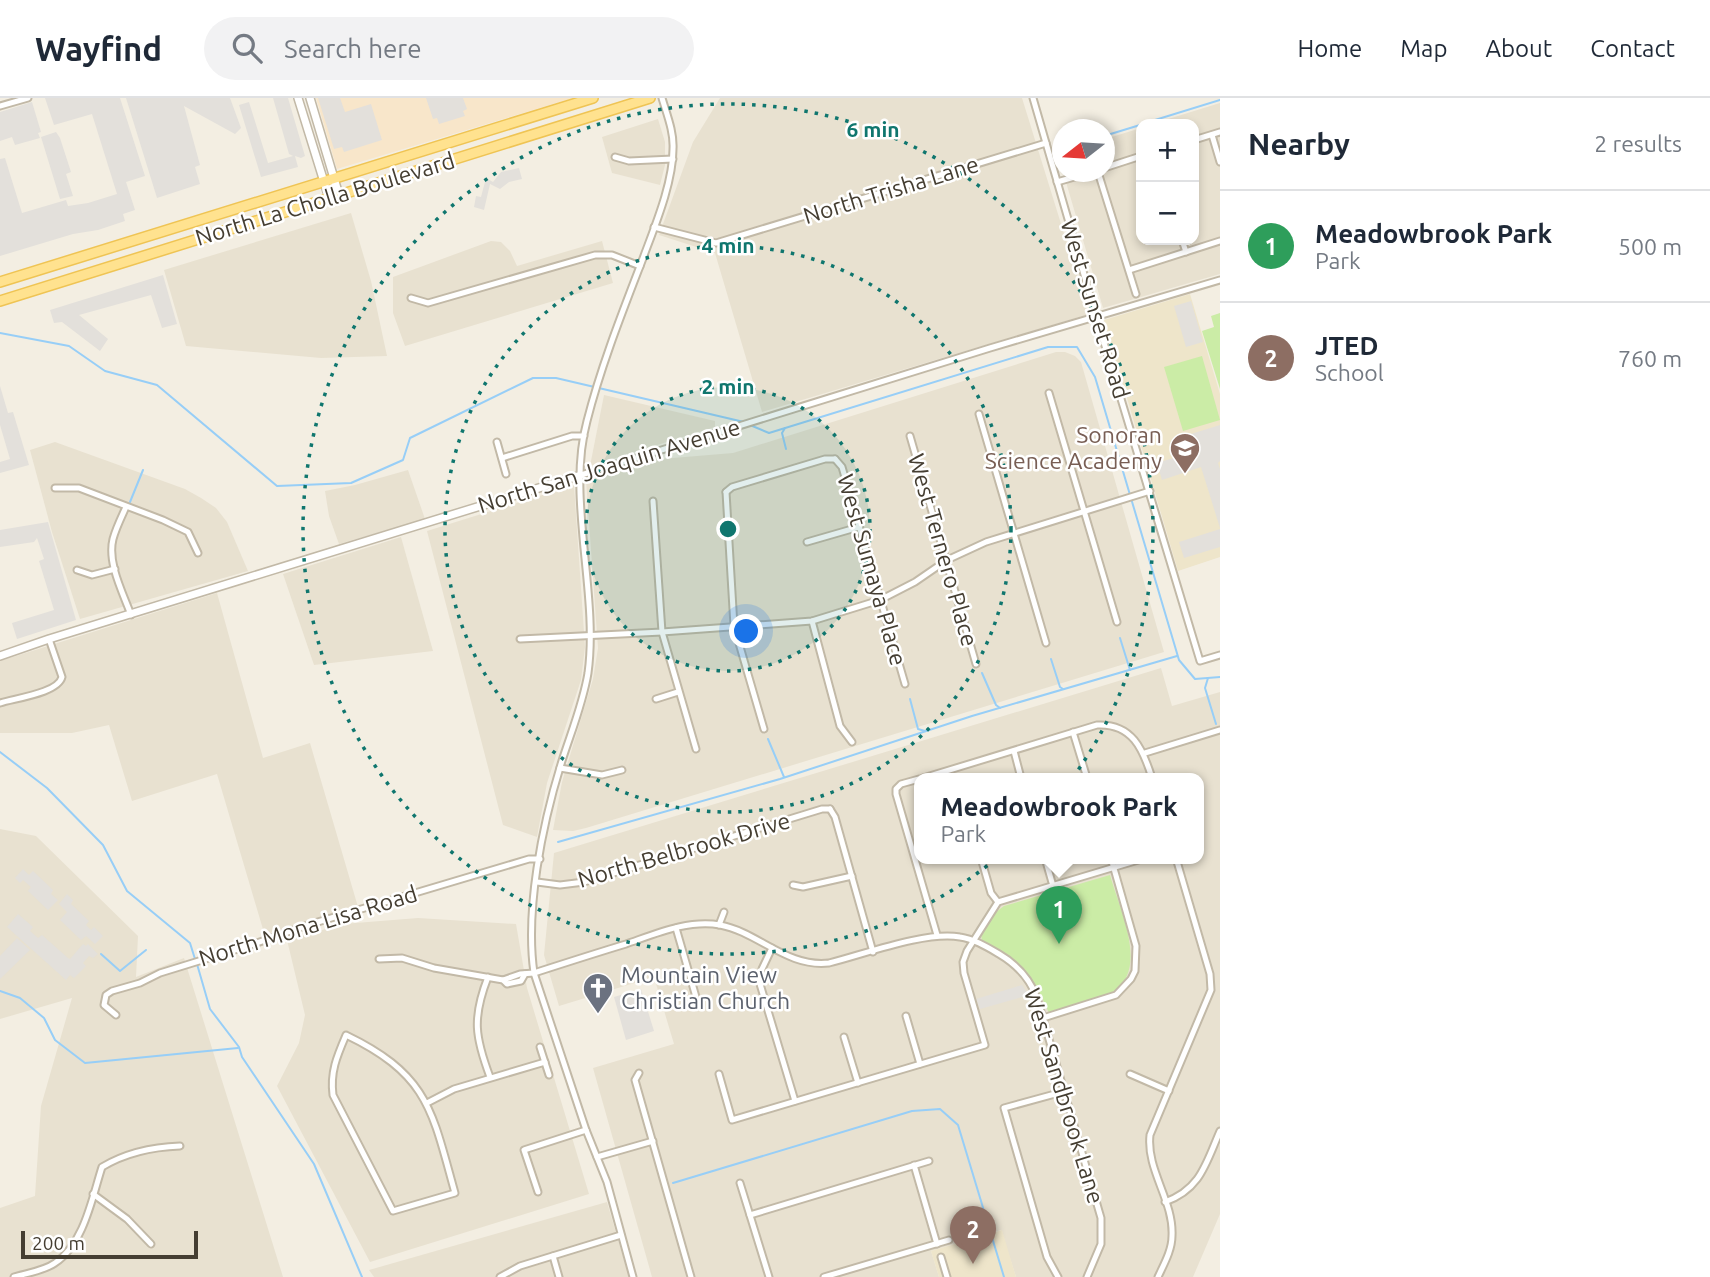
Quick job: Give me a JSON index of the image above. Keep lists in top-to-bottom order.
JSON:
{
  "streets": {
    "main road": ["North La Cholla Boulevard"],
    "street": [
      "North Trisha Lane",
      "West Sunset Road",
      "North San Joaquin Avenue",
      "West Ternero Place",
      "West Sumaya Place",
      "North Belbrook Drive",
      "North Mona Lisa Road",
      "West Sandbrook Lane"
    ]
  },
  "crossings": [
    ["North Trisha Lane", "West Sunset Road"],
    ["West Sunset Road", "North San Joaquin Avenue"]
  ],
  "places": {
    "school or university": ["Sonoran Science Academy"],
    "church": ["Mountain View Christian Church"]
  },
  "scale_bar": "200 m",
  "north": "left",
  "page": {
    "header": "Wayfind",
    "search": "Search here",
    "nav": [
      "Home",
      "Map",
      "About",
      "Contact"
    ],
    "heading": ["Nearby", "2 results"],
    "map_buttons": ["+", "−"],
    "list": [
      {
        "mark": "1",
        "name": "Meadowbrook Park",
        "note": "Park",
        "value": "500 m"
      },
      {
        "mark": "2",
        "name": "JTED",
        "note": "School",
        "value": "760 m"
      }
    ],
    "popup": ["Meadowbrook Park", "Park"],
    "pins": ["1", "2"],
    "scale": "200 m"
  },
  "rings": ["6 min", "4 min", "2 min"]
}
